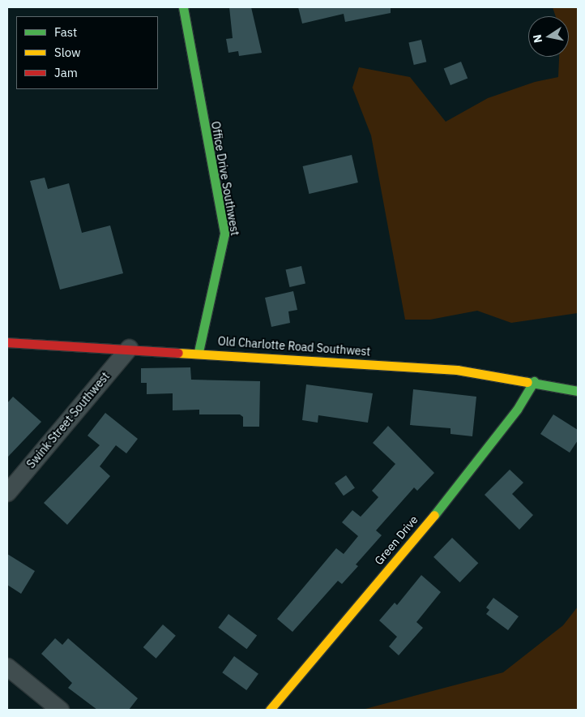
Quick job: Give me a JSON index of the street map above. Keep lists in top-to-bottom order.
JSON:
{
  "streets": {
    "street": [
      "Office Drive Southwest",
      "Old Charlotte Road Southwest",
      "Swink Street Southwest",
      "Green Drive"
    ]
  },
  "crossings": [
    ["Office Drive Southwest", "Old Charlotte Road Southwest"],
    ["Old Charlotte Road Southwest", "Swink Street Southwest"],
    ["Old Charlotte Road Southwest", "Green Drive"]
  ],
  "legend": ["Fast", "Slow", "Jam"],
  "north": "left"
}
